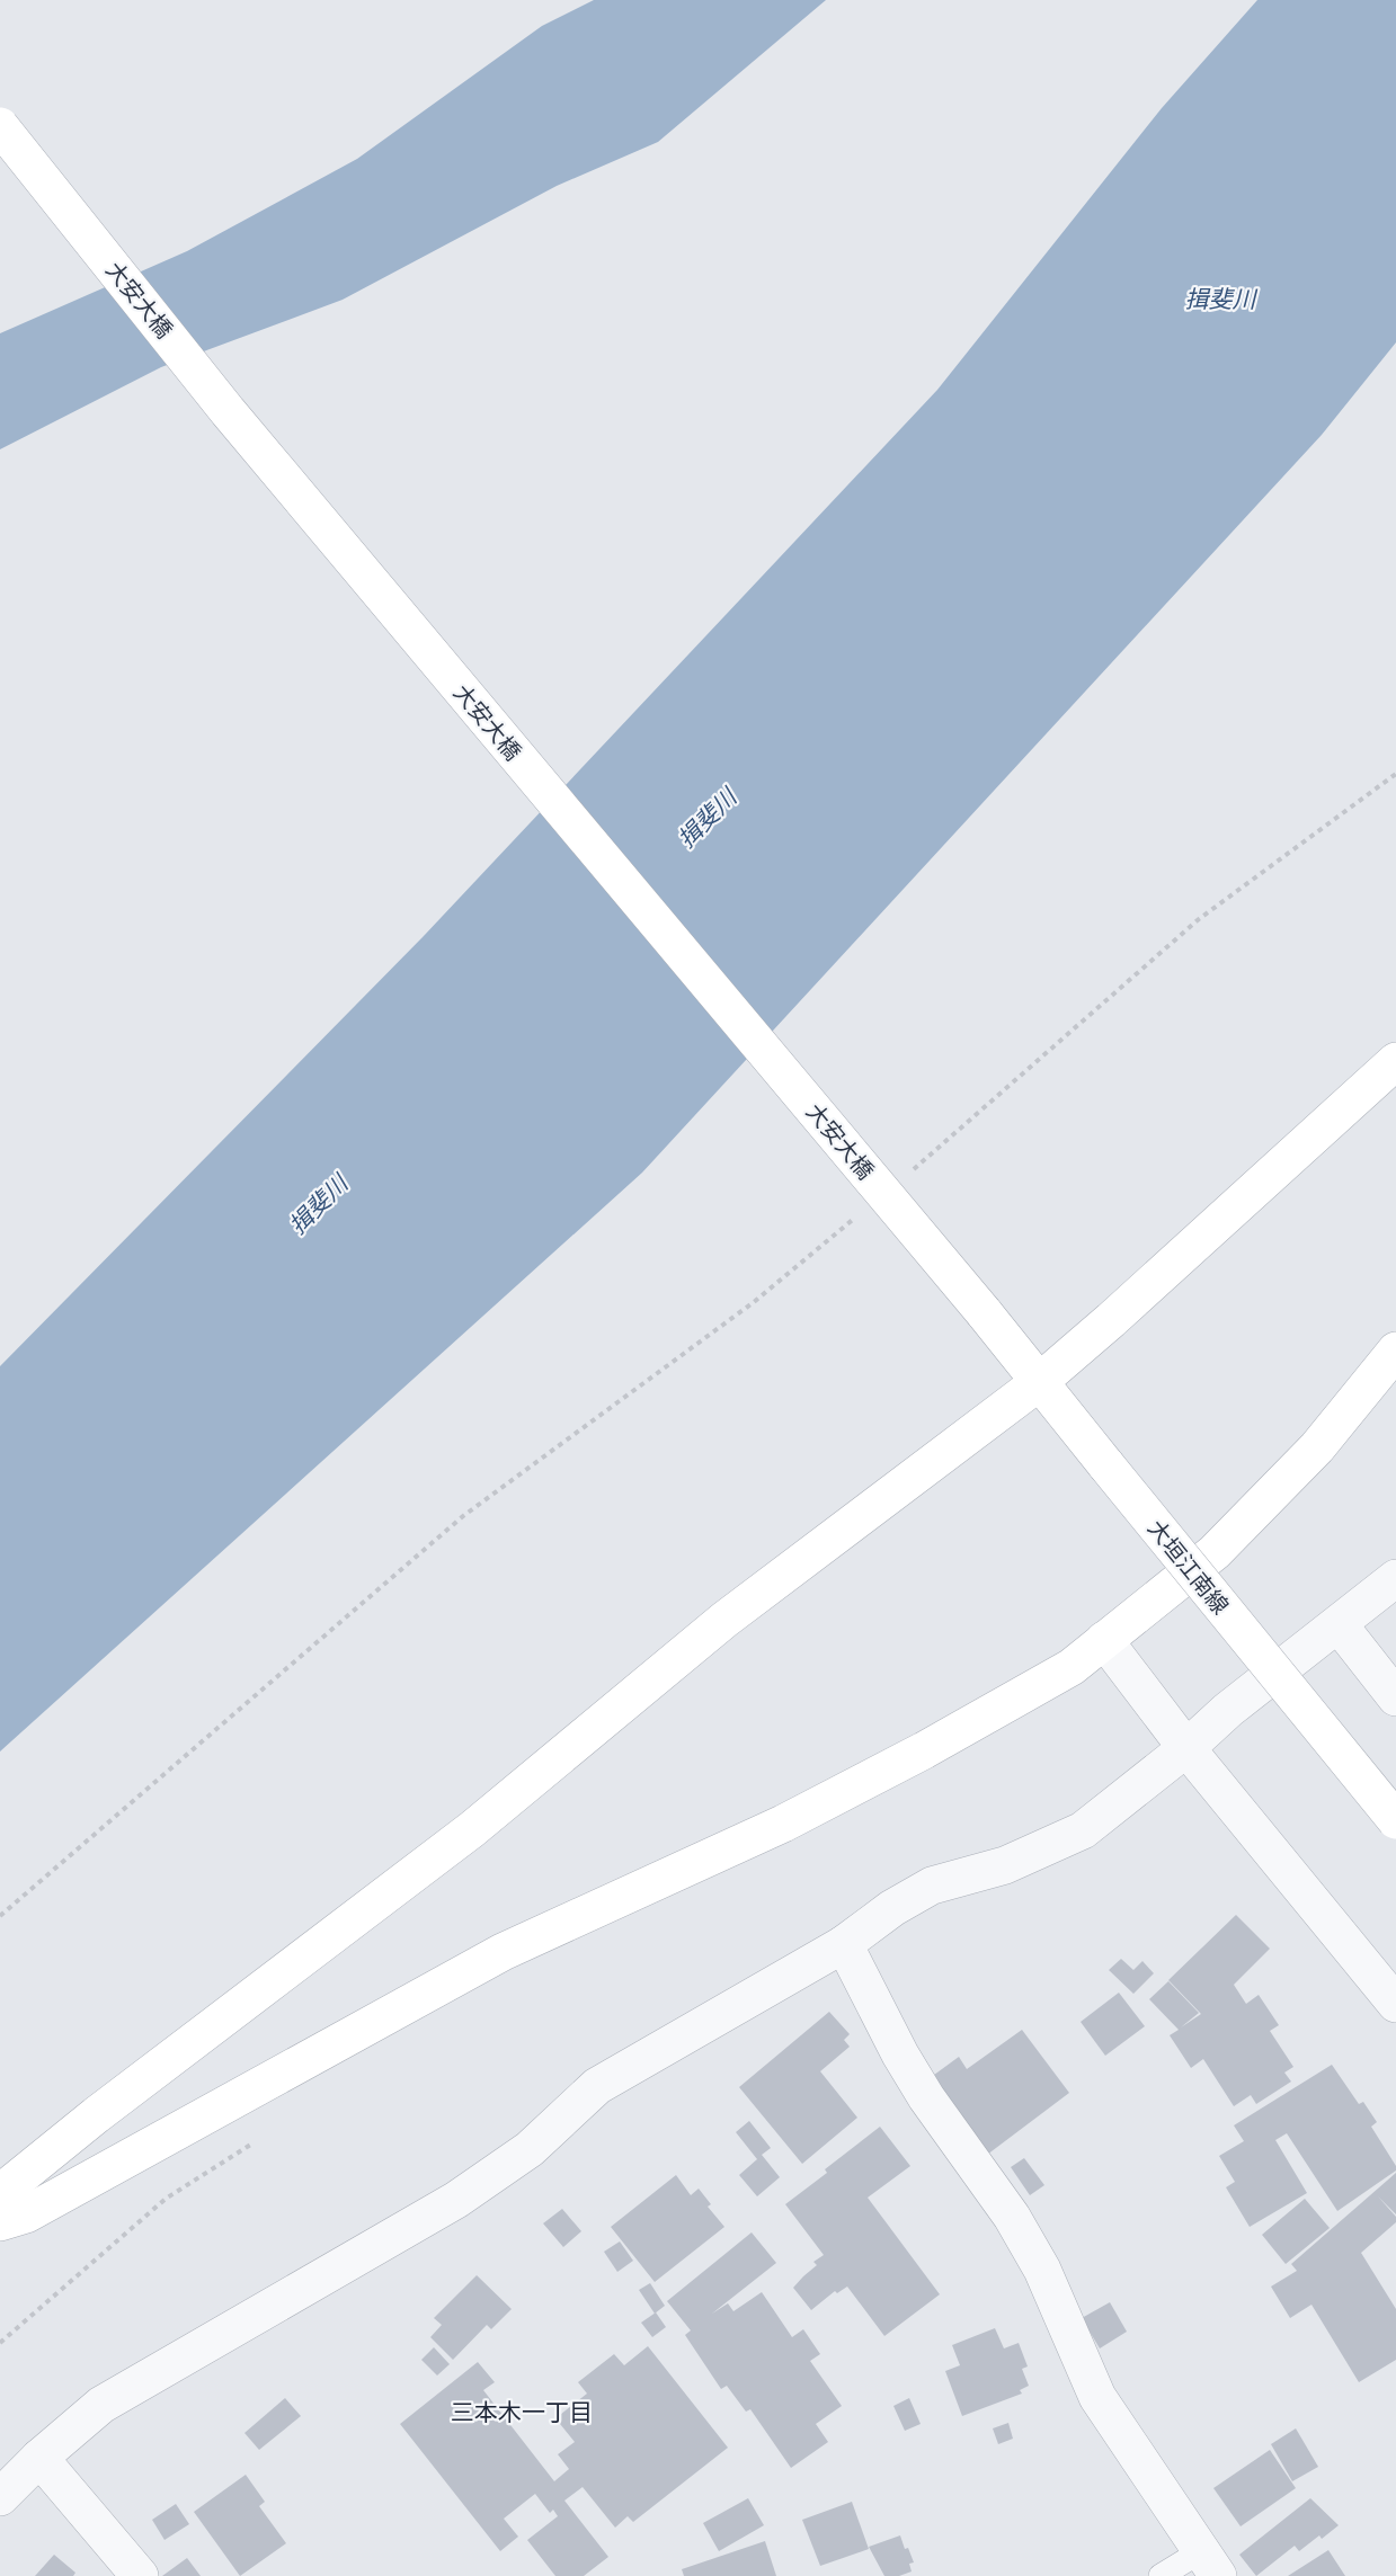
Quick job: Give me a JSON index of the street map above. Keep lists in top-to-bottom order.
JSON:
{
  "streets": {
    "main road": ["大安大橋", "大垣江南線"]
  },
  "crossings": [
    ["大安大橋", "大垣江南線"]
  ],
  "districts": ["三本木一丁目"],
  "water": ["揖斐川"]
}
